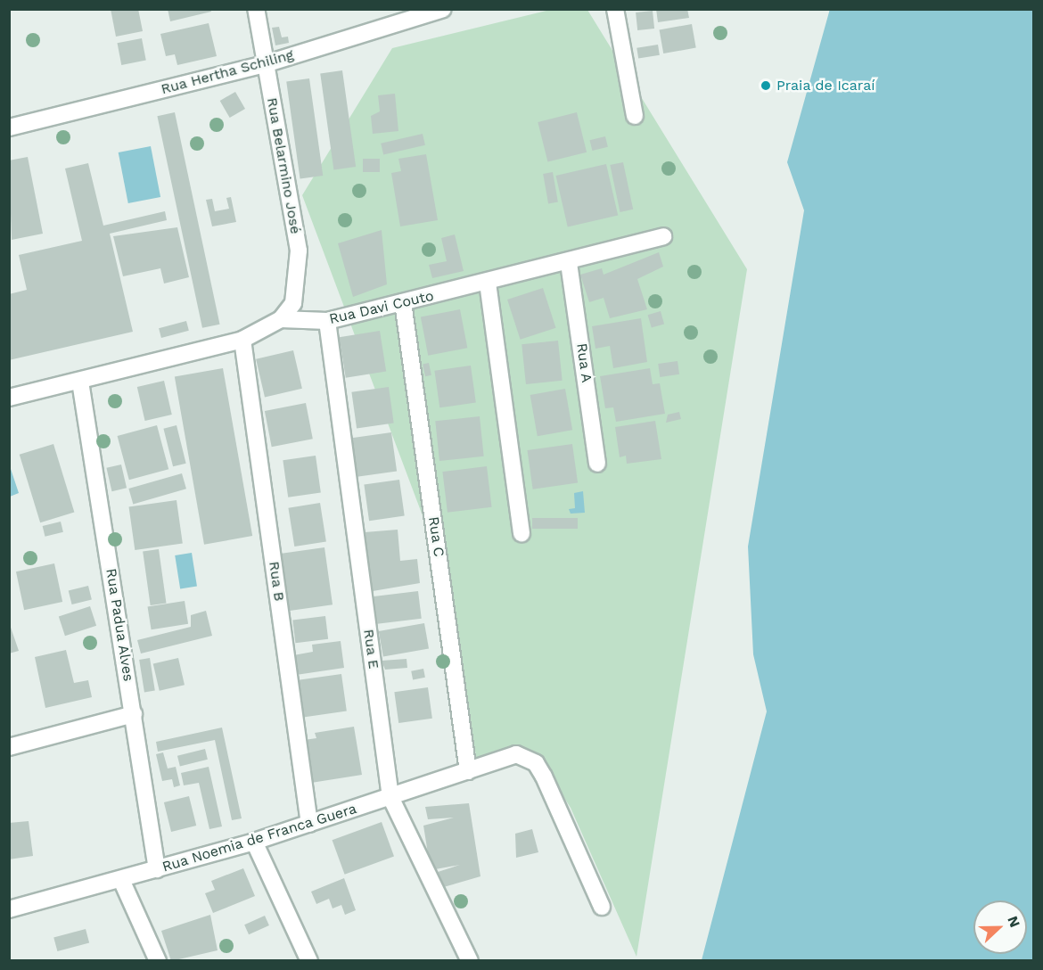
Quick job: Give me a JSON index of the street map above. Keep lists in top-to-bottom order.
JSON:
{
  "streets": {
    "street": [
      "Rua Hertha Schiling",
      "Rua Belarmino José",
      "Rua Davi Couto",
      "Rua A",
      "Rua C",
      "Rua B",
      "Rua Padua Alves",
      "Rua E",
      "Rua Noemia de Franca Guera"
    ]
  },
  "crossings": [
    ["Rua Hertha Schiling", "Rua Belarmino José"],
    ["Rua Belarmino José", "Rua Davi Couto"],
    ["Rua Davi Couto", "Rua A"],
    ["Rua Davi Couto", "Rua C"],
    ["Rua Davi Couto", "Rua E"],
    ["Rua C", "Rua Noemia de Franca Guera"],
    ["Rua B", "Rua Noemia de Franca Guera"],
    ["Rua Padua Alves", "Rua Noemia de Franca Guera"],
    ["Rua E", "Rua Noemia de Franca Guera"]
  ],
  "places": ["Praia de Icaraí"],
  "north": "right"
}
